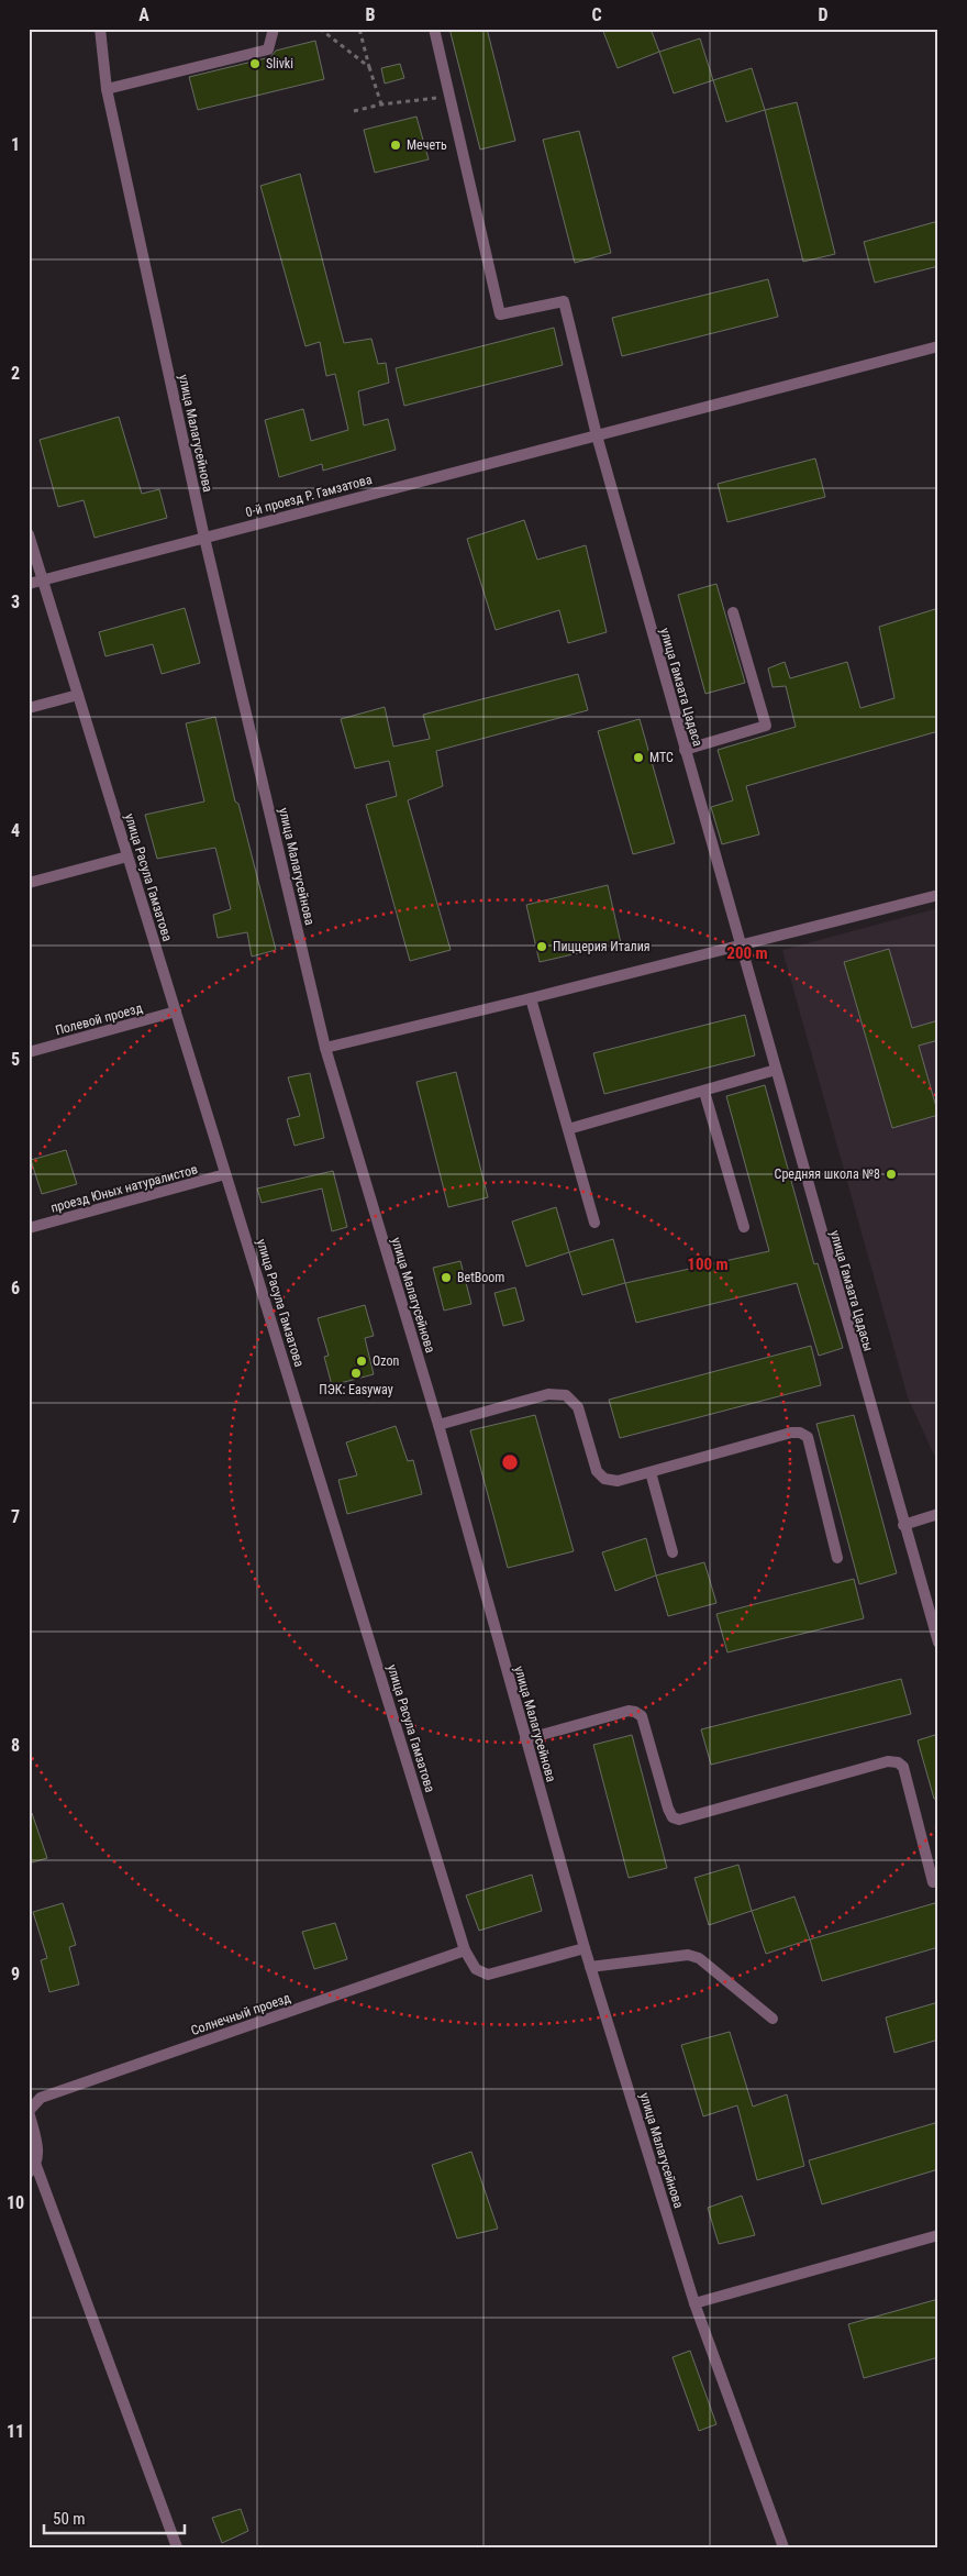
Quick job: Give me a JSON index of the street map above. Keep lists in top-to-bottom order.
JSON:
{
  "streets": {
    "street": [
      "улица Малагусейнова",
      "0-й проезд Р. Гамзатова",
      "улица Гамзата Цадаса",
      "улица Расула Гамзатова",
      "Полевой проезд",
      "проезд Юных натуралистов",
      "улица Гамзата Цадасы",
      "Солнечный проезд"
    ]
  },
  "crossings": [
    ["улица Малагусейнова", "0-й проезд Р. Гамзатова"],
    ["улица Малагусейнова", "улица Расула Гамзатова"],
    ["0-й проезд Р. Гамзатова", "улица Гамзата Цадаса"],
    ["0-й проезд Р. Гамзатова", "улица Расула Гамзатова"],
    ["улица Гамзата Цадаса", "улица Гамзата Цадасы"],
    ["улица Расула Гамзатова", "Полевой проезд"],
    ["улица Расула Гамзатова", "проезд Юных натуралистов"],
    ["улица Расула Гамзатова", "Солнечный проезд"]
  ],
  "places": [
    "Slivki",
    "Мечеть",
    "МТС",
    "Пиццерия Италия",
    "Средняя школа №8",
    "BetBoom",
    "Ozon",
    "ПЭК: Easyway"
  ],
  "scale_bar": "50 m",
  "grid": {
    "columns": [
      "A",
      "B",
      "C",
      "D"
    ],
    "rows": [
      "1",
      "2",
      "3",
      "4",
      "5",
      "6",
      "7",
      "8",
      "9",
      "10",
      "11"
    ]
  },
  "rings": ["200 m", "100 m"]
}
